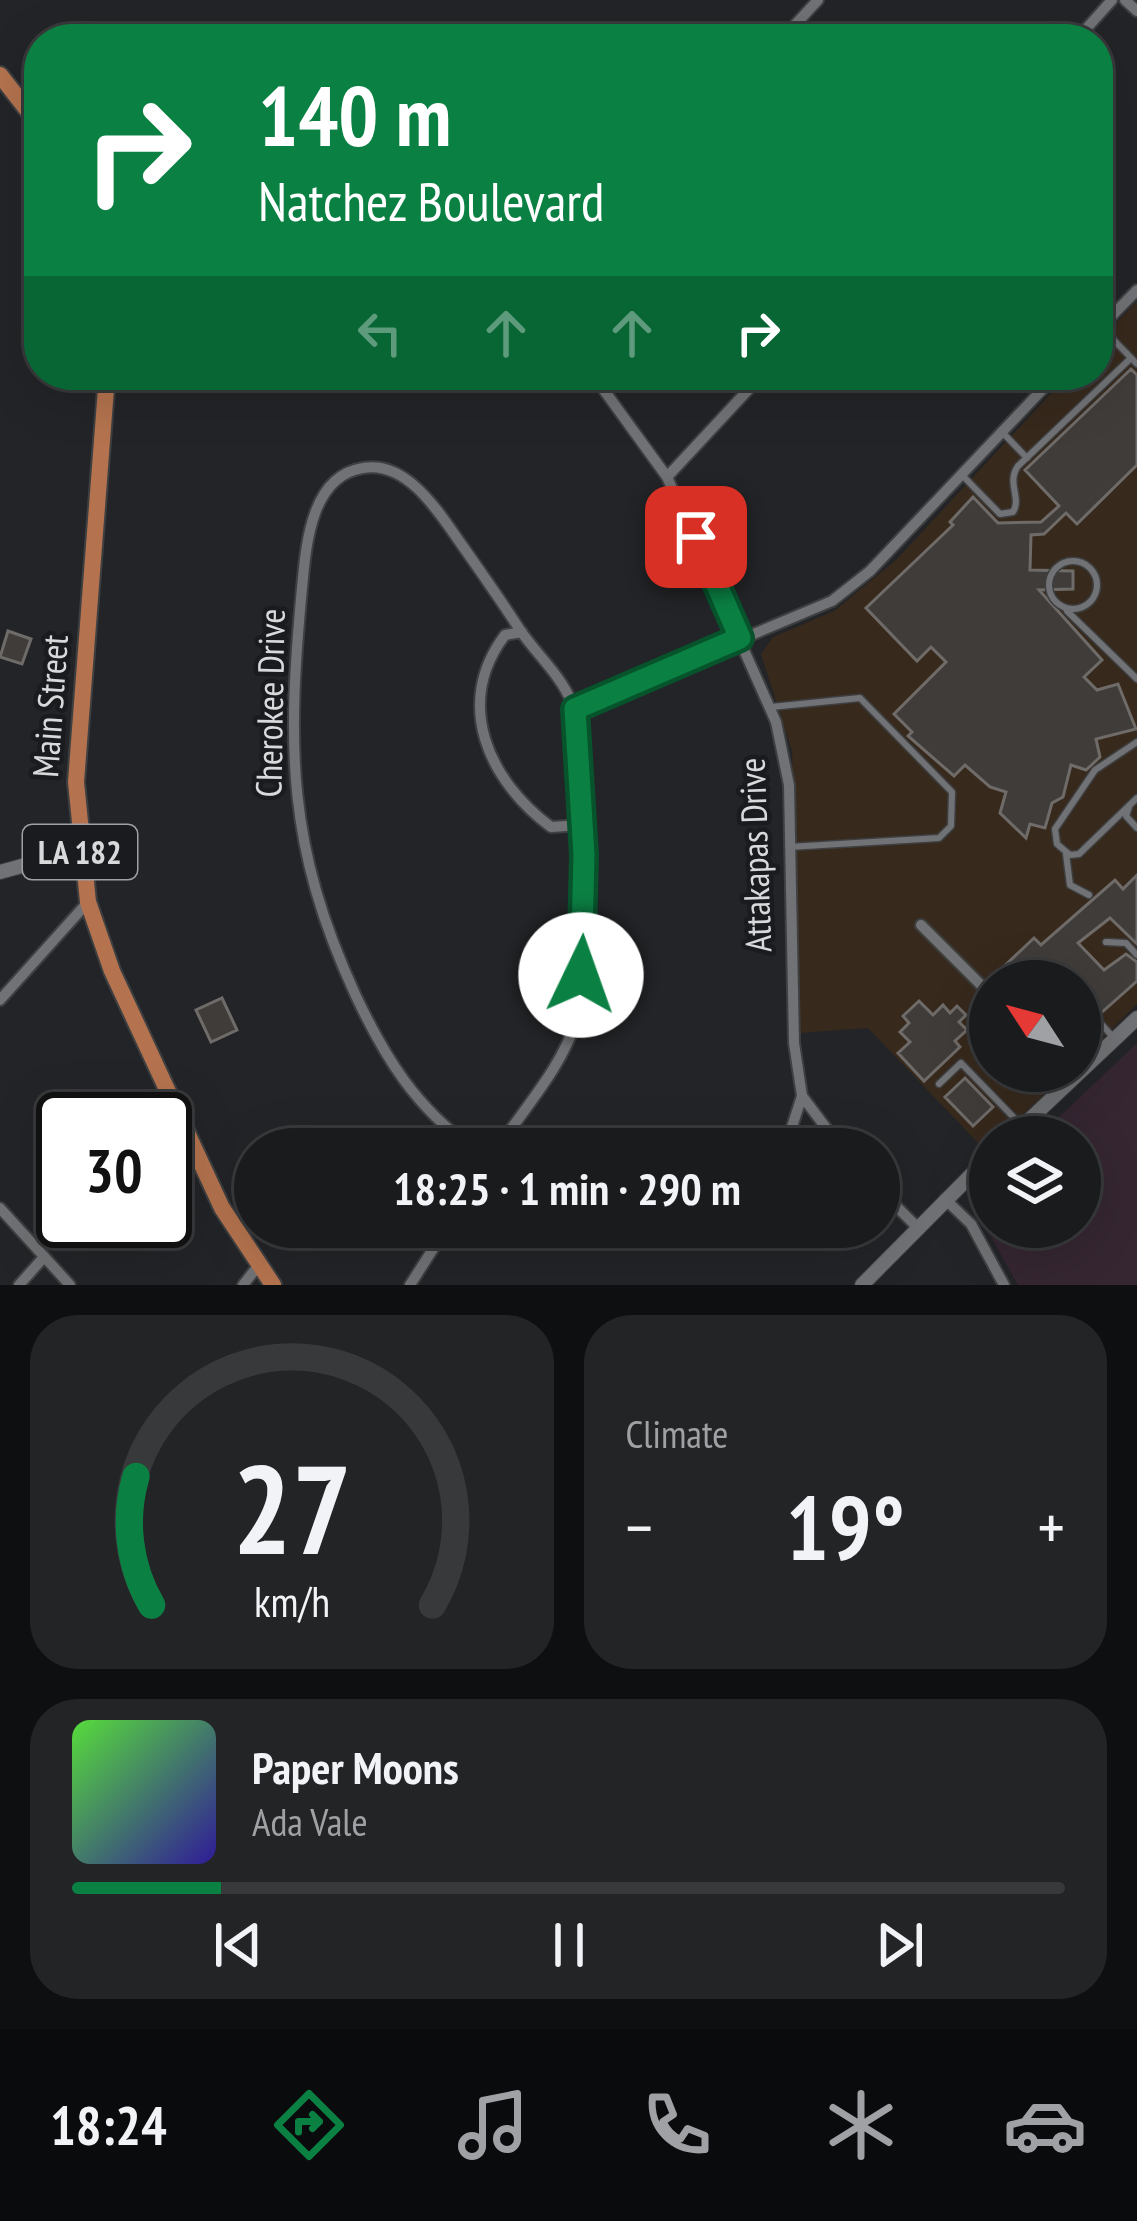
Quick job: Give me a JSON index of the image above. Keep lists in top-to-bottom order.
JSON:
{
  "streets": {
    "main road": ["Main Street", "LA 182"],
    "street": ["Cherokee Drive", "Attakapas Drive"]
  },
  "north": "top left",
  "page": {
    "turn": ["140 m", "Natchez Boulevard"],
    "limit": "30",
    "trip": "18:25 · 1 min · 290 m",
    "tile": "Climate",
    "heat": ["−", "19°", "+"],
    "song": ["Paper Moons", "Ada Vale"],
    "tabs": "18:24",
    "gauge": ["27", "km/h"]
  }
}
